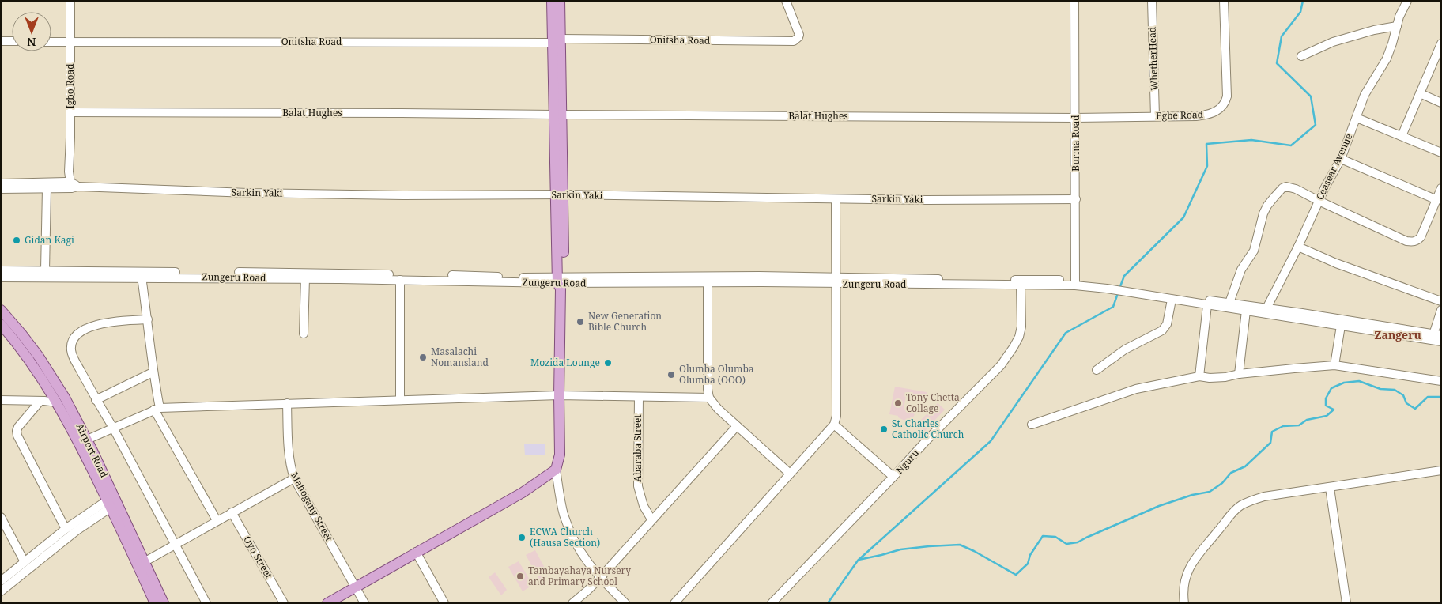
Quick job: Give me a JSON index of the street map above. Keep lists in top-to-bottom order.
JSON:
{
  "streets": {
    "main road": ["Airport Road"],
    "street": [
      "Onitsha Road",
      "WhetherHead",
      "Igbo Road",
      "Balat Hughes",
      "Egbe Road",
      "Burma Road",
      "Ceasear Avenue",
      "Sarkin Yaki",
      "Zungeru Road",
      "Abaraba Street",
      "Nguru",
      "Mahogany Street",
      "Oyo Street"
    ]
  },
  "crossings": [
    ["Onitsha Road", "Igbo Road"],
    ["WhetherHead", "Egbe Road"],
    ["Igbo Road", "Balat Hughes"],
    ["Igbo Road", "Sarkin Yaki"],
    ["Balat Hughes", "Egbe Road"],
    ["Balat Hughes", "Burma Road"],
    ["Egbe Road", "Burma Road"],
    ["Burma Road", "Sarkin Yaki"],
    ["Burma Road", "Zungeru Road"],
    ["Zungeru Road", "Nguru"]
  ],
  "districts": ["Zangeru"],
  "places": [
    "Gidan Kagi",
    "New Generation Bible Church",
    "Masalachi Nomansland",
    "Mozida Lounge",
    "Olumba Olumba Olumba (OOO)",
    "Tony Chetta Collage",
    "St. Charles Catholic Church",
    "ECWA Church (Hausa Section)",
    "Tambayahaya Nursery and Primary School"
  ],
  "north": "bottom"
}
